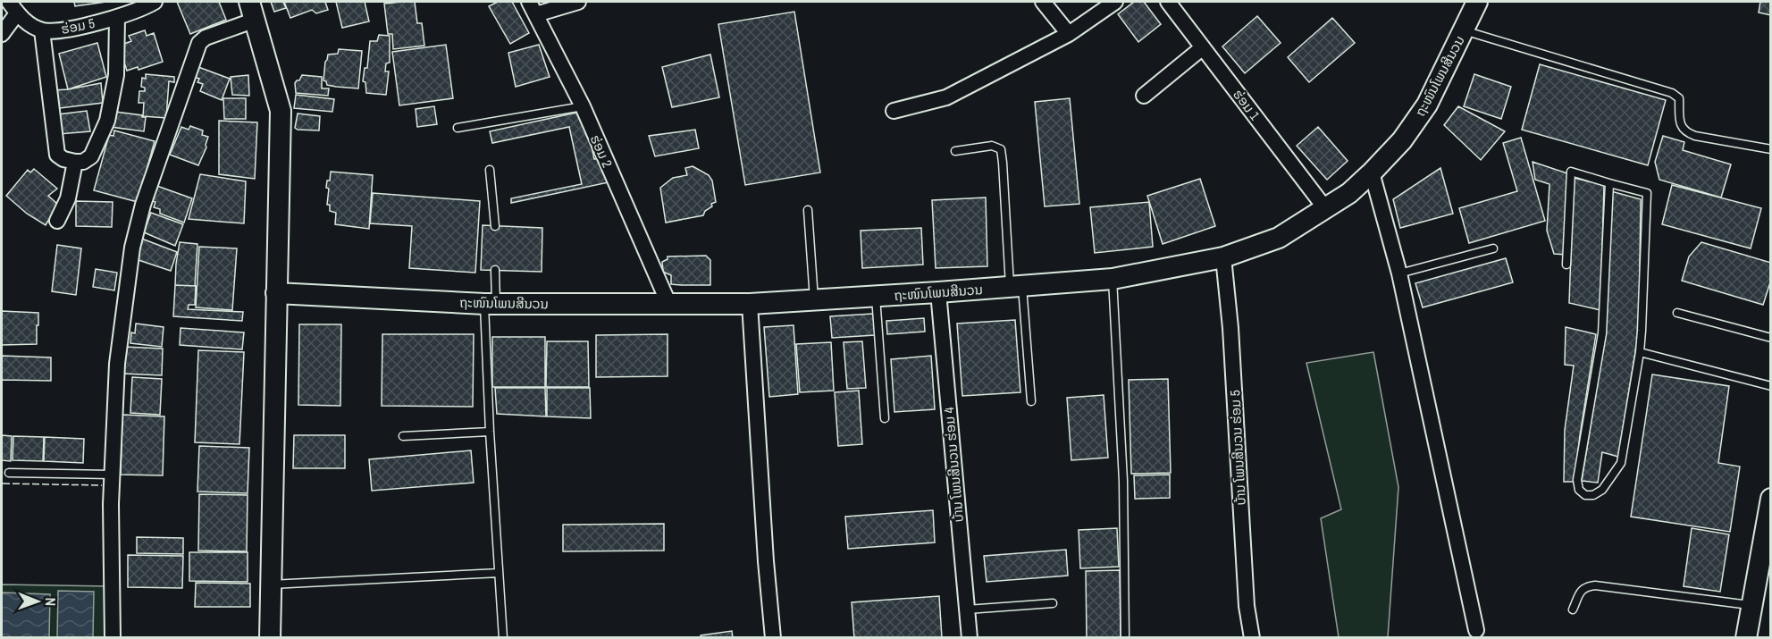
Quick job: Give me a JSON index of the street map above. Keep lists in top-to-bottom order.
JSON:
{
  "streets": {
    "street": [
      "ຮ່ອມ 5",
      "ຖະໜົນໂພນສີນວນ",
      "ຮ່ອມ 1",
      "ຮ່ອມ 2",
      "ບ້ານ ໂພນສີນວນ ຮ່ອມ 5",
      "ບ້ານ ໂພນສີນວນ ຮ່ອມ 4"
    ]
  },
  "crossings": [
    ["ຖະໜົນໂພນສີນວນ", "ຮ່ອມ 1"],
    ["ຖະໜົນໂພນສີນວນ", "ຮ່ອມ 2"],
    ["ຖະໜົນໂພນສີນວນ", "ບ້ານ ໂພນສີນວນ ຮ່ອມ 5"],
    ["ຖະໜົນໂພນສີນວນ", "ບ້ານ ໂພນສີນວນ ຮ່ອມ 4"]
  ],
  "north": "right"
}
